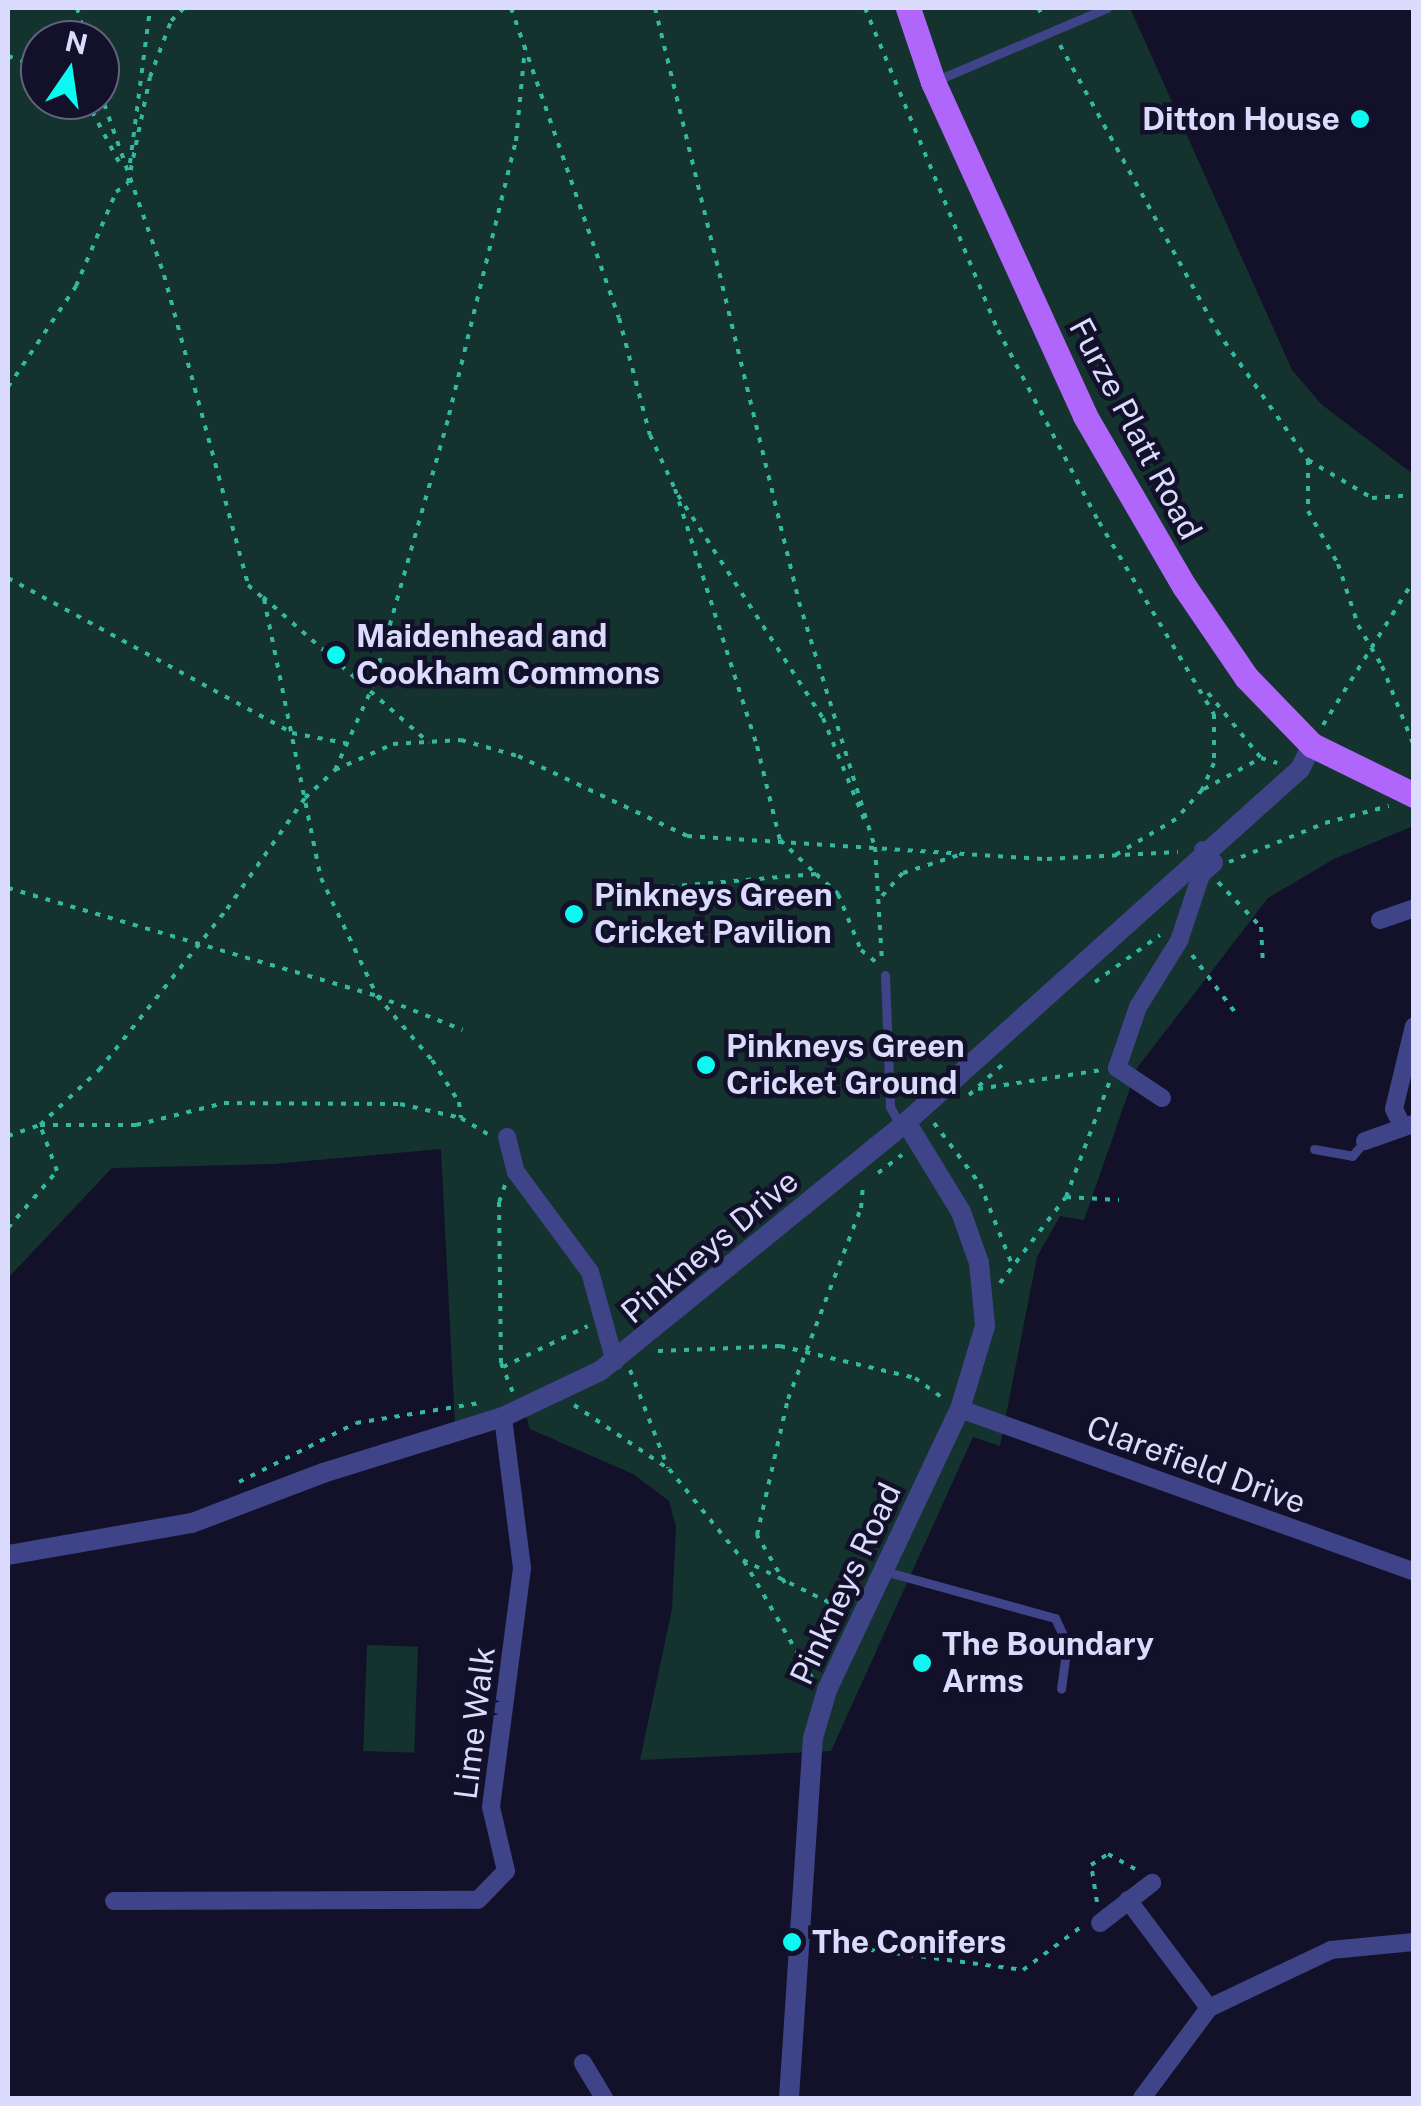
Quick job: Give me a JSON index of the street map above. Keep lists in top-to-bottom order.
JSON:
{
  "streets": {
    "main road": ["Furze Platt Road"],
    "street": [
      "Pinkneys Drive",
      "Clarefield Drive",
      "Pinkneys Road",
      "Lime Walk"
    ]
  },
  "crossings": [
    ["Furze Platt Road", "Pinkneys Drive"],
    ["Pinkneys Drive", "Pinkneys Road"],
    ["Pinkneys Drive", "Lime Walk"],
    ["Clarefield Drive", "Pinkneys Road"]
  ],
  "places": [
    "Ditton House",
    "Maidenhead and Cookham Commons",
    "Pinkneys Green Cricket Pavilion",
    "Pinkneys Green Cricket Ground",
    "The Boundary Arms",
    "The Conifers"
  ],
  "north": "top"
}
